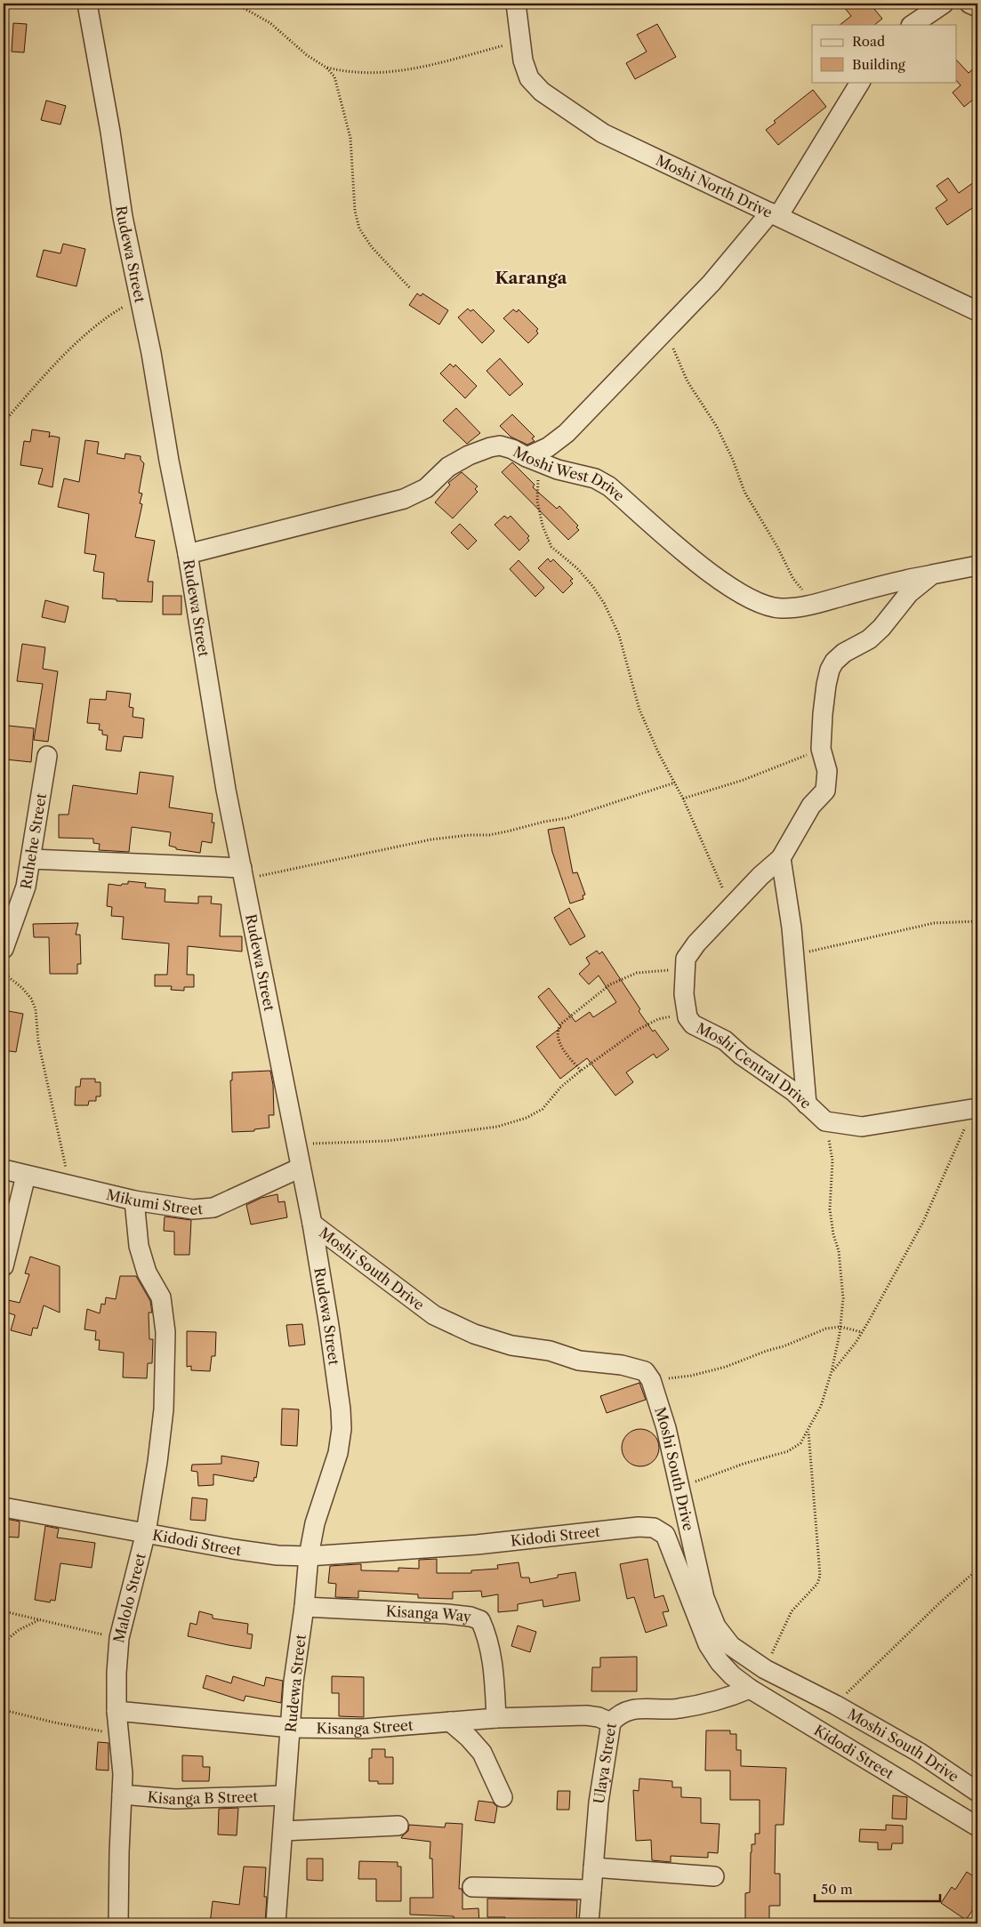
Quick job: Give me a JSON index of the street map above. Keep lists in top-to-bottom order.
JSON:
{
  "streets": {
    "street": [
      "Moshi North Drive",
      "Rudewa Street",
      "Moshi West Drive",
      "Ruhehe Street",
      "Moshi Central Drive",
      "Mikumi Street",
      "Moshi South Drive",
      "Kidodi Street",
      "Malolo Street",
      "Kisanga Way",
      "Kisanga Street",
      "Ulaya Street",
      "Kisanga B Street"
    ]
  },
  "crossings": [
    ["Rudewa Street", "Moshi West Drive"],
    ["Rudewa Street", "Mikumi Street"],
    ["Rudewa Street", "Moshi South Drive"],
    ["Rudewa Street", "Kidodi Street"],
    ["Rudewa Street", "Kisanga Way"],
    ["Rudewa Street", "Kisanga Street"],
    ["Rudewa Street", "Kisanga B Street"],
    ["Moshi West Drive", "Moshi Central Drive"],
    ["Mikumi Street", "Malolo Street"],
    ["Kidodi Street", "Malolo Street"],
    ["Kidodi Street", "Ulaya Street"],
    ["Malolo Street", "Kisanga Street"],
    ["Malolo Street", "Kisanga B Street"],
    ["Kisanga Way", "Kisanga Street"],
    ["Kisanga Street", "Ulaya Street"]
  ],
  "districts": ["Karanga"],
  "legend": ["Road", "Building"],
  "scale_bar": "50 m"
}
